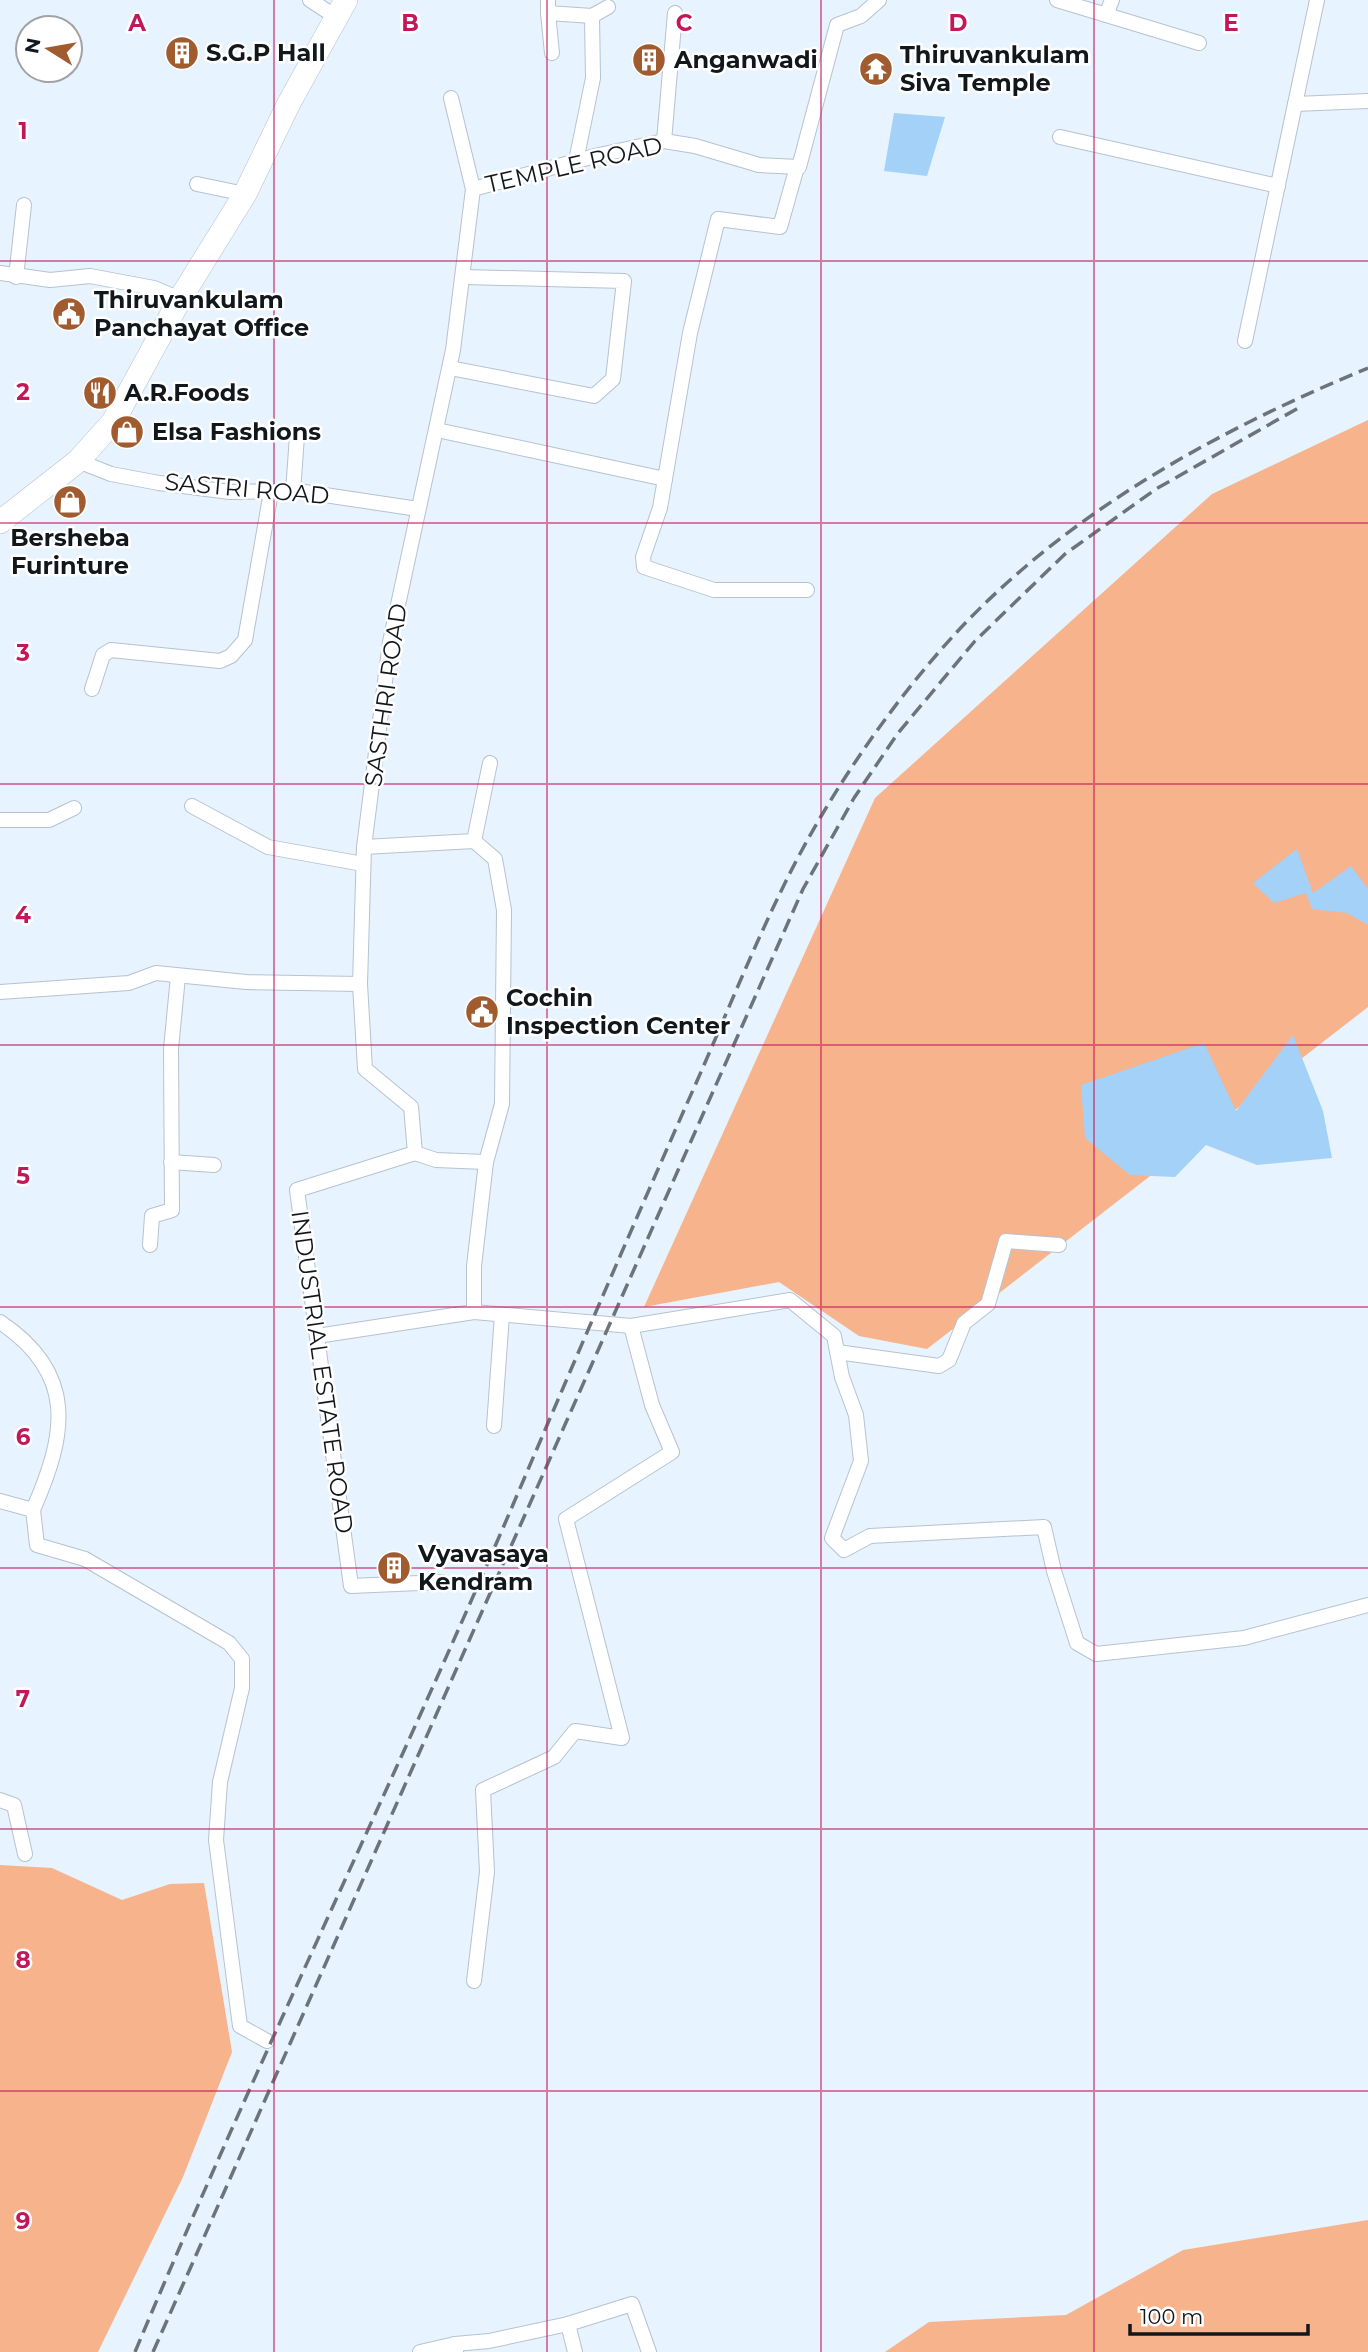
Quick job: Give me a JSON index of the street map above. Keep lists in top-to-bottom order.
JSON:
{
  "streets": {
    "street": [
      "TEMPLE ROAD",
      "SASTRI ROAD",
      "SASTHRI ROAD",
      "INDUSTRIAL ESTATE ROAD"
    ]
  },
  "crossings": [
    ["TEMPLE ROAD", "SASTRI ROAD"],
    ["TEMPLE ROAD", "SASTHRI ROAD"],
    ["SASTRI ROAD", "SASTHRI ROAD"],
    ["SASTHRI ROAD", "INDUSTRIAL ESTATE ROAD"]
  ],
  "places": {
    "building": ["S.G.P Hall", "Anganwadi", "Vyavasaya Kendram"],
    "temple": ["Thiruvankulam Siva Temple"],
    "public building": ["Thiruvankulam Panchayat Office", "Cochin Inspection Center"],
    "restaurant": ["A.R.Foods"],
    "shop": ["Elsa Fashions", "Bersheba Furinture"]
  },
  "scale_bar": "100 m",
  "north": "left",
  "grid": {
    "columns": [
      "A",
      "B",
      "C",
      "D",
      "E"
    ],
    "rows": [
      "1",
      "2",
      "3",
      "4",
      "5",
      "6",
      "7",
      "8",
      "9"
    ]
  }
}
